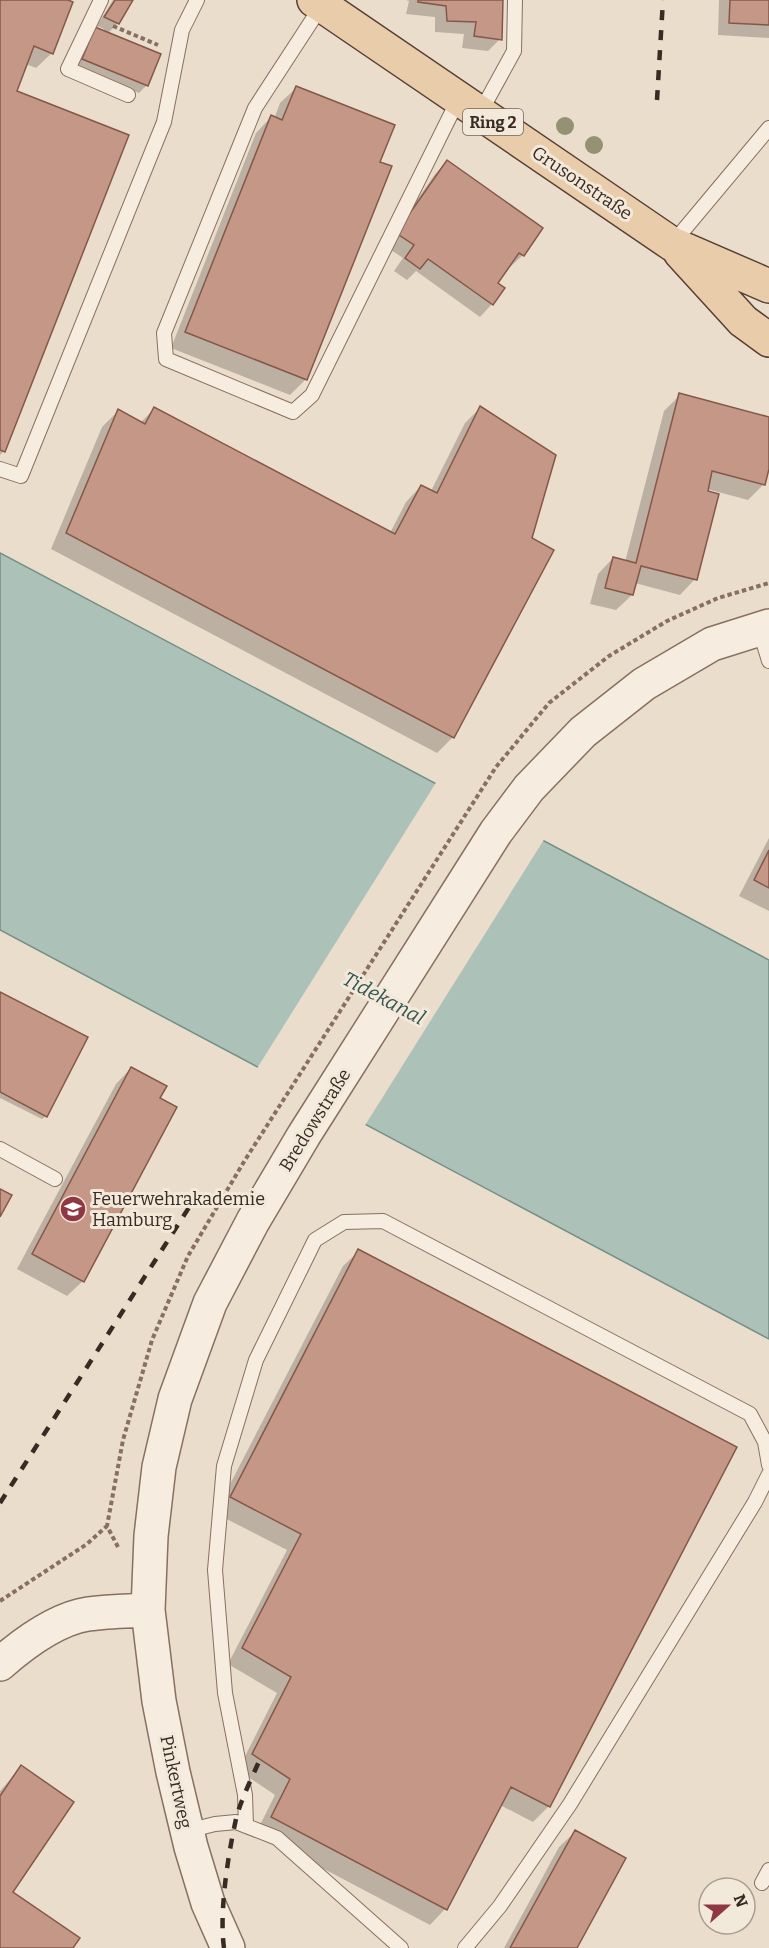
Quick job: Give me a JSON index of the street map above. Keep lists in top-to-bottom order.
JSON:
{
  "streets": {
    "main road": ["Ring 2", "Grusonstraße"],
    "street": ["Bredowstraße", "Pinkertweg"]
  },
  "crossings": [
    ["Bredowstraße", "Pinkertweg"]
  ],
  "water": ["Tidekanal"],
  "places": {
    "school or university": ["Feuerwehrakademie Hamburg"]
  },
  "north": "right"
}
